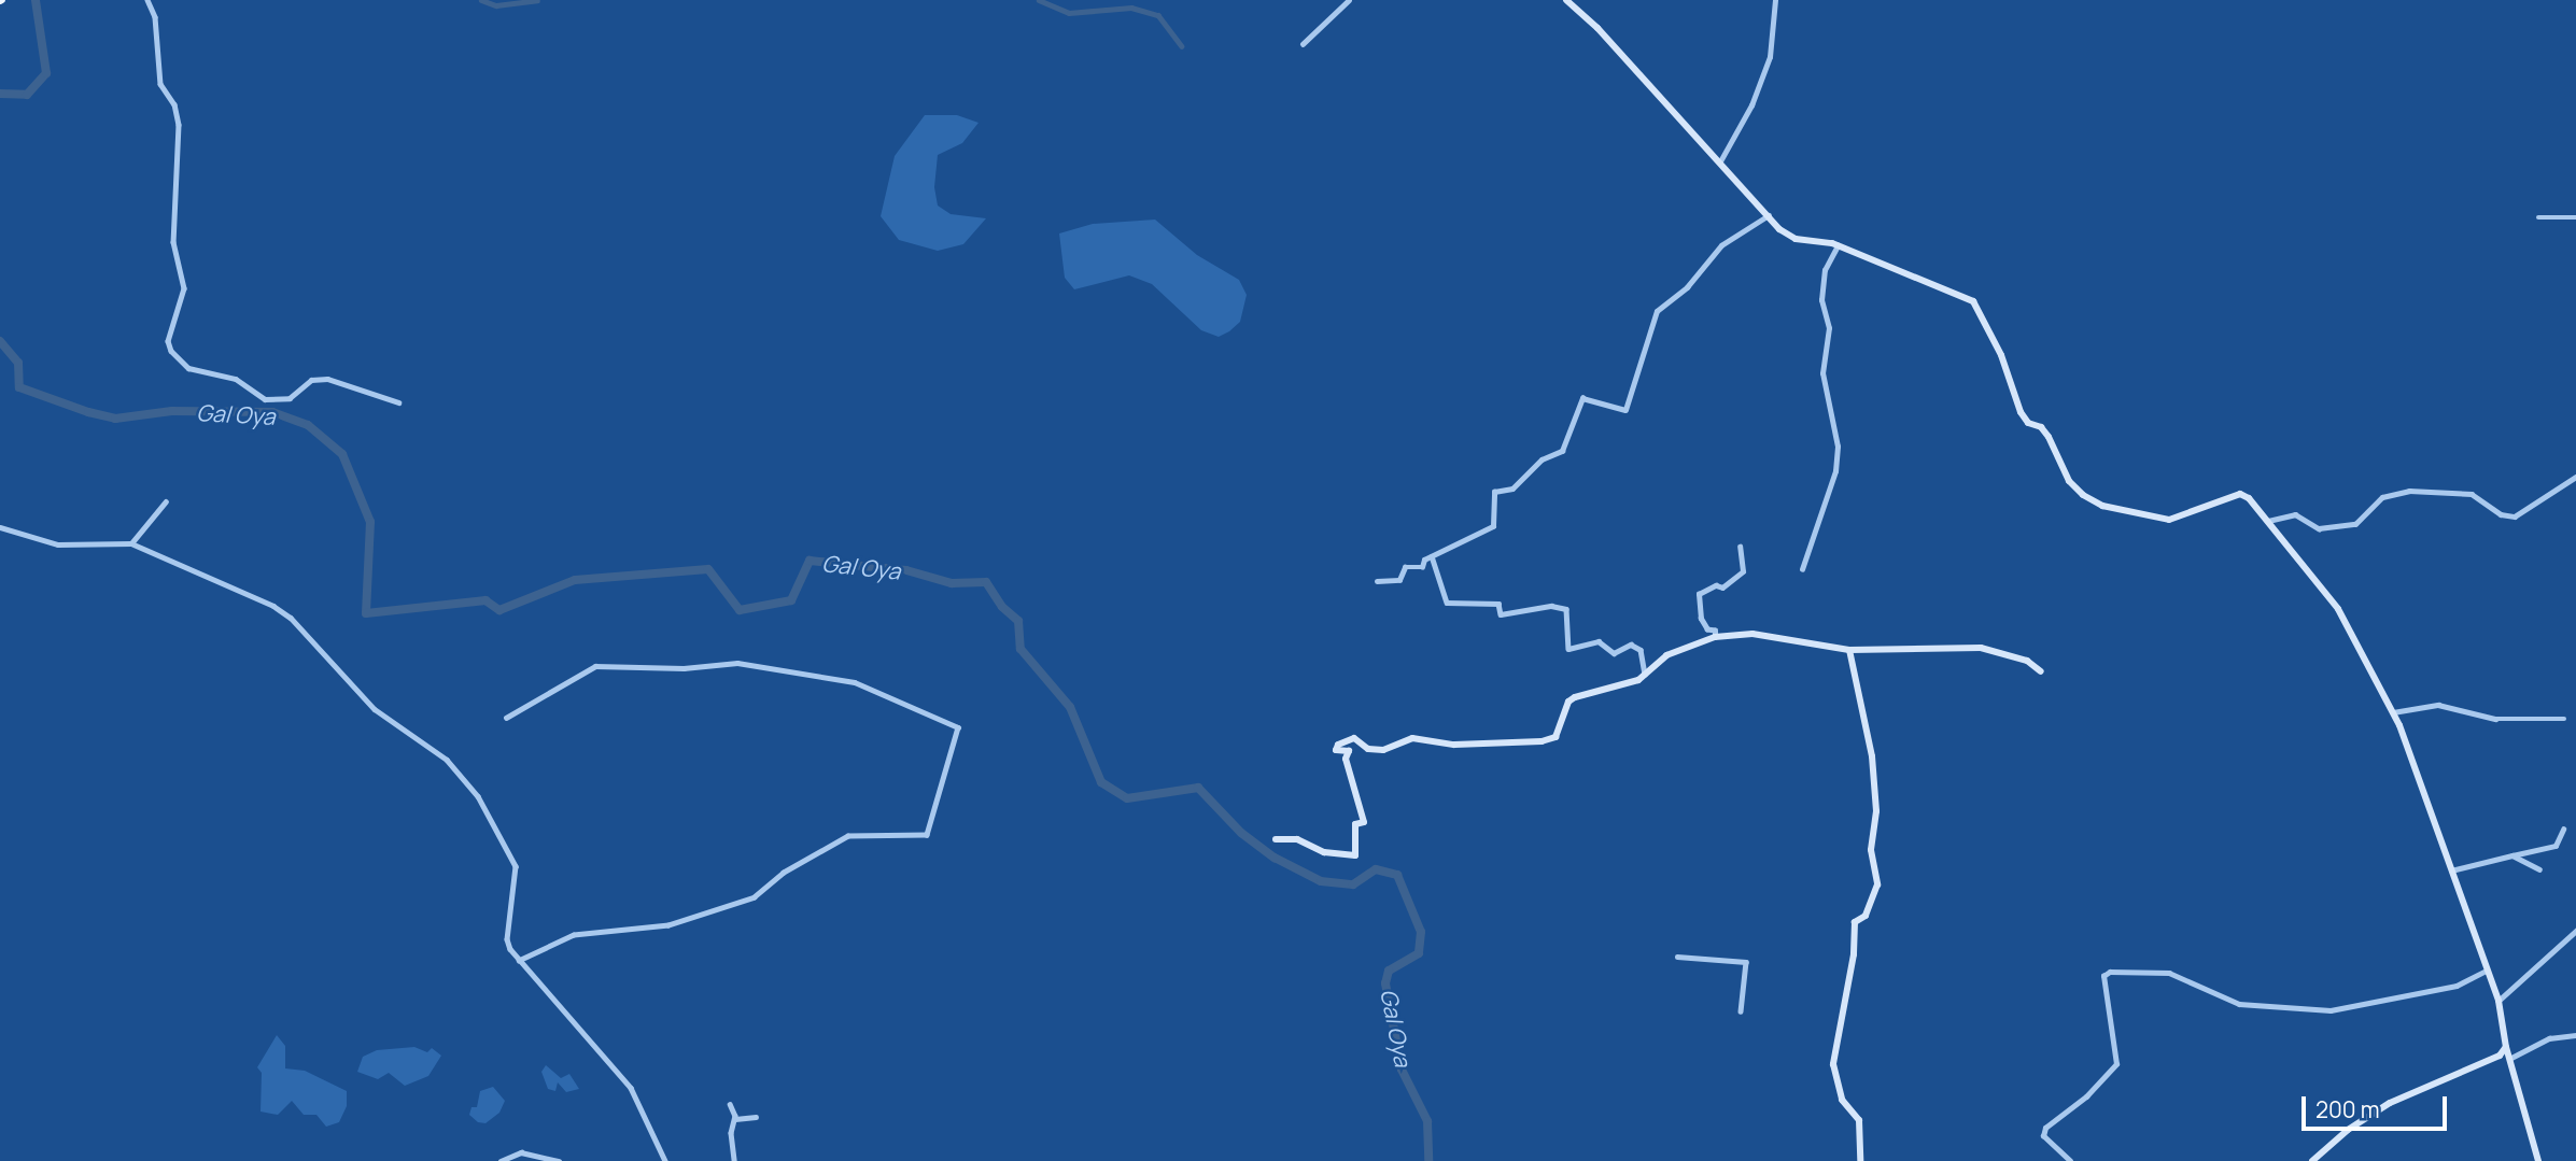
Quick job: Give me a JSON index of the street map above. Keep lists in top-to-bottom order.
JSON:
{
  "water": ["Gal Oya"],
  "scale_bar": "200 m"
}
